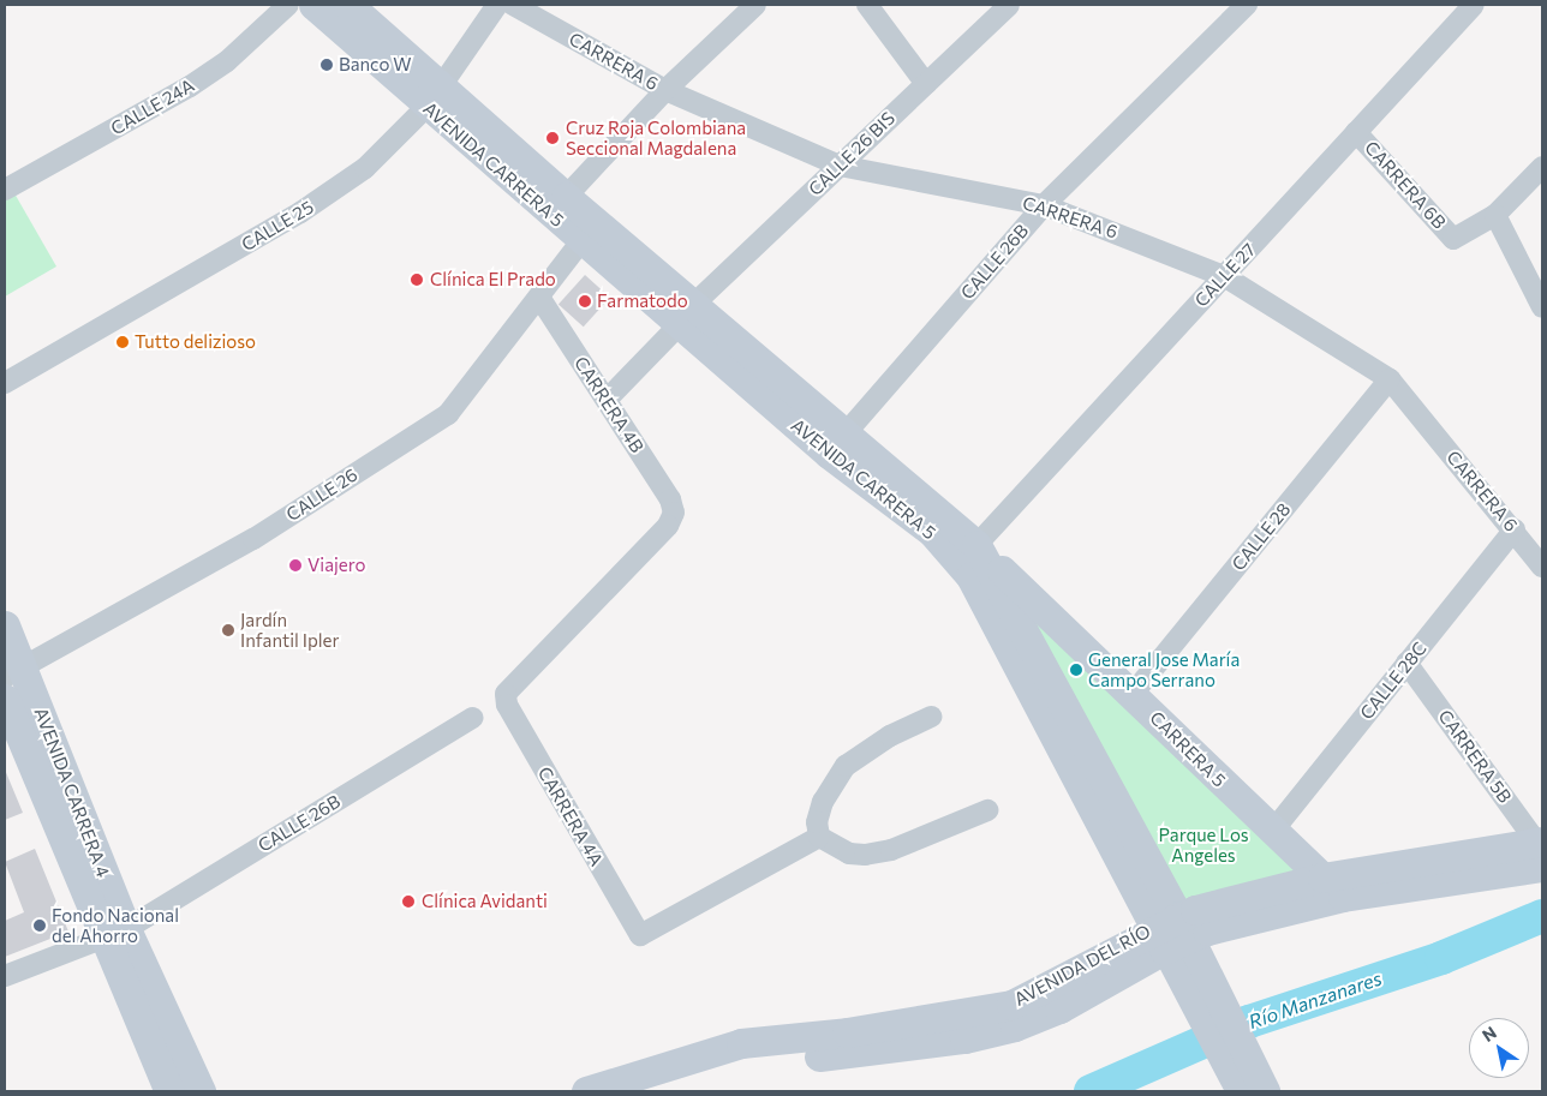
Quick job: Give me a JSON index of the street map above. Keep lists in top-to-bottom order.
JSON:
{
  "streets": {
    "street": [
      "CARRERA 6",
      "CALLE 24A",
      "CALLE 26 BIS",
      "AVENIDA CARRERA 5",
      "CARRERA 6B",
      "CALLE 25",
      "CALLE 26B",
      "CALLE 27",
      "CARRERA 4B",
      "CALLE 26",
      "CALLE 28",
      "CALLE 28C",
      "CARRERA 5",
      "CARRERA 5B",
      "AVENIDA CARRERA 4",
      "CARRERA 4A",
      "AVENIDA DEL RÍO"
    ]
  },
  "crossings": [
    ["CARRERA 6", "CALLE 26 BIS"],
    ["CARRERA 6", "CALLE 26B"],
    ["CARRERA 6", "CALLE 27"],
    ["CARRERA 6", "CALLE 28"],
    ["CARRERA 6", "CALLE 28C"],
    ["CALLE 26 BIS", "AVENIDA CARRERA 5"],
    ["CALLE 26 BIS", "CARRERA 4B"],
    ["AVENIDA CARRERA 5", "CALLE 25"],
    ["AVENIDA CARRERA 5", "CALLE 26B"],
    ["AVENIDA CARRERA 5", "CALLE 27"],
    ["AVENIDA CARRERA 5", "CALLE 26"],
    ["AVENIDA CARRERA 5", "CARRERA 5"],
    ["AVENIDA CARRERA 5", "AVENIDA DEL RÍO"],
    ["CARRERA 6B", "CALLE 27"],
    ["CALLE 26B", "AVENIDA CARRERA 4"],
    ["CALLE 27", "CARRERA 5"],
    ["CARRERA 4B", "CALLE 26"],
    ["CARRERA 4B", "CARRERA 4A"],
    ["CALLE 26", "AVENIDA CARRERA 4"],
    ["CALLE 28", "CARRERA 5"],
    ["CALLE 28C", "CARRERA 5"],
    ["CALLE 28C", "CARRERA 5B"],
    ["CARRERA 5", "AVENIDA DEL RÍO"],
    ["CARRERA 5B", "AVENIDA DEL RÍO"]
  ],
  "water": ["Río Manzanares"],
  "parks": ["Parque Los Angeles"],
  "places": [
    "Banco W",
    "Cruz Roja Colombiana Seccional Magdalena",
    "Clínica El Prado",
    "Farmatodo",
    "Tutto delizioso",
    "Viajero",
    "Jardín Infantil Ipler",
    "General Jose María Campo Serrano",
    "Clínica Avidanti",
    "Fondo Nacional del Ahorro"
  ],
  "north": "top left"
}
